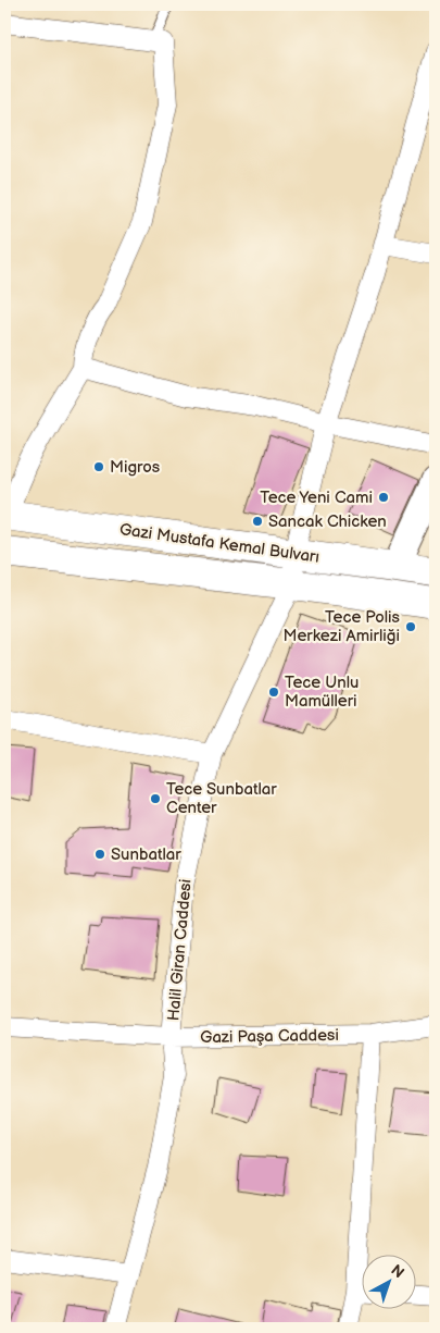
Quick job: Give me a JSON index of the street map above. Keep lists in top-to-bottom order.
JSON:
{
  "streets": {
    "highway": ["Gazi Mustafa Kemal Bulvarı"],
    "street": ["Halil Giran Caddesi", "Gazi Paşa Caddesi"]
  },
  "crossings": [
    ["Gazi Mustafa Kemal Bulvarı", "Halil Giran Caddesi"],
    ["Halil Giran Caddesi", "Gazi Paşa Caddesi"]
  ],
  "places": [
    "Migros",
    "Tece Yeni Cami",
    "Sancak Chicken",
    "Tece Polis Merkezi Amirliği",
    "Tece Unlu Mamülleri",
    "Tece Sunbatlar Center",
    "Sunbatlar"
  ],
  "north": "top right"
}
